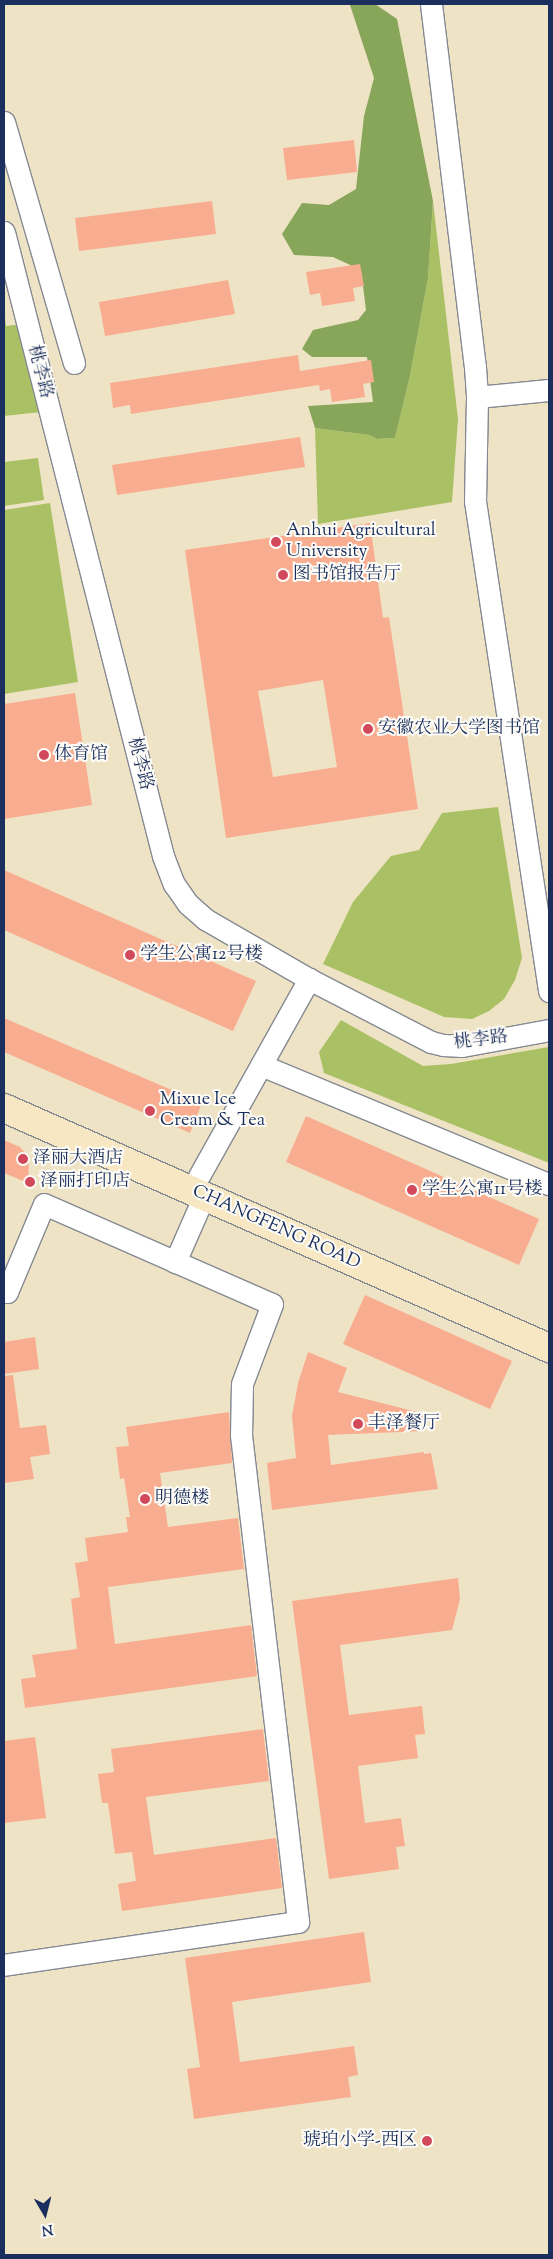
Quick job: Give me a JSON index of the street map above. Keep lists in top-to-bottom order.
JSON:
{
  "streets": {
    "main road": ["CHANGFENG ROAD"],
    "street": ["桃李路"]
  },
  "places": [
    "Anhui Agricultural University",
    "图书馆报告厅",
    "安徽农业大学图书馆",
    "体育馆",
    "学生公寓12号楼",
    "Mixue Ice Cream & Tea",
    "泽丽大酒店",
    "泽丽打印店",
    "学生公寓11号楼",
    "丰泽餐厅",
    "明德楼",
    "琥珀小学-西区"
  ],
  "north": "bottom"
}
